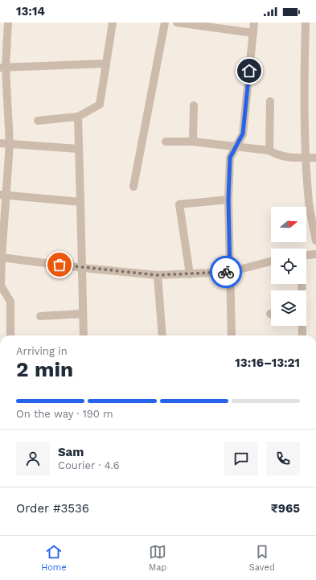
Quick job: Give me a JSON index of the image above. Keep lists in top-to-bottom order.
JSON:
{
  "north": "right",
  "page": {
    "status": "13:14",
    "heading": ["2 min", "Arriving in", "13:16–13:21"],
    "panel": [
      "Sam",
      "Courier · 4.6",
      "Order #3536",
      "₹965"
    ],
    "bar": "On the way · 190 m",
    "tabs": ["Home", "Map", "Saved"]
  }
}
